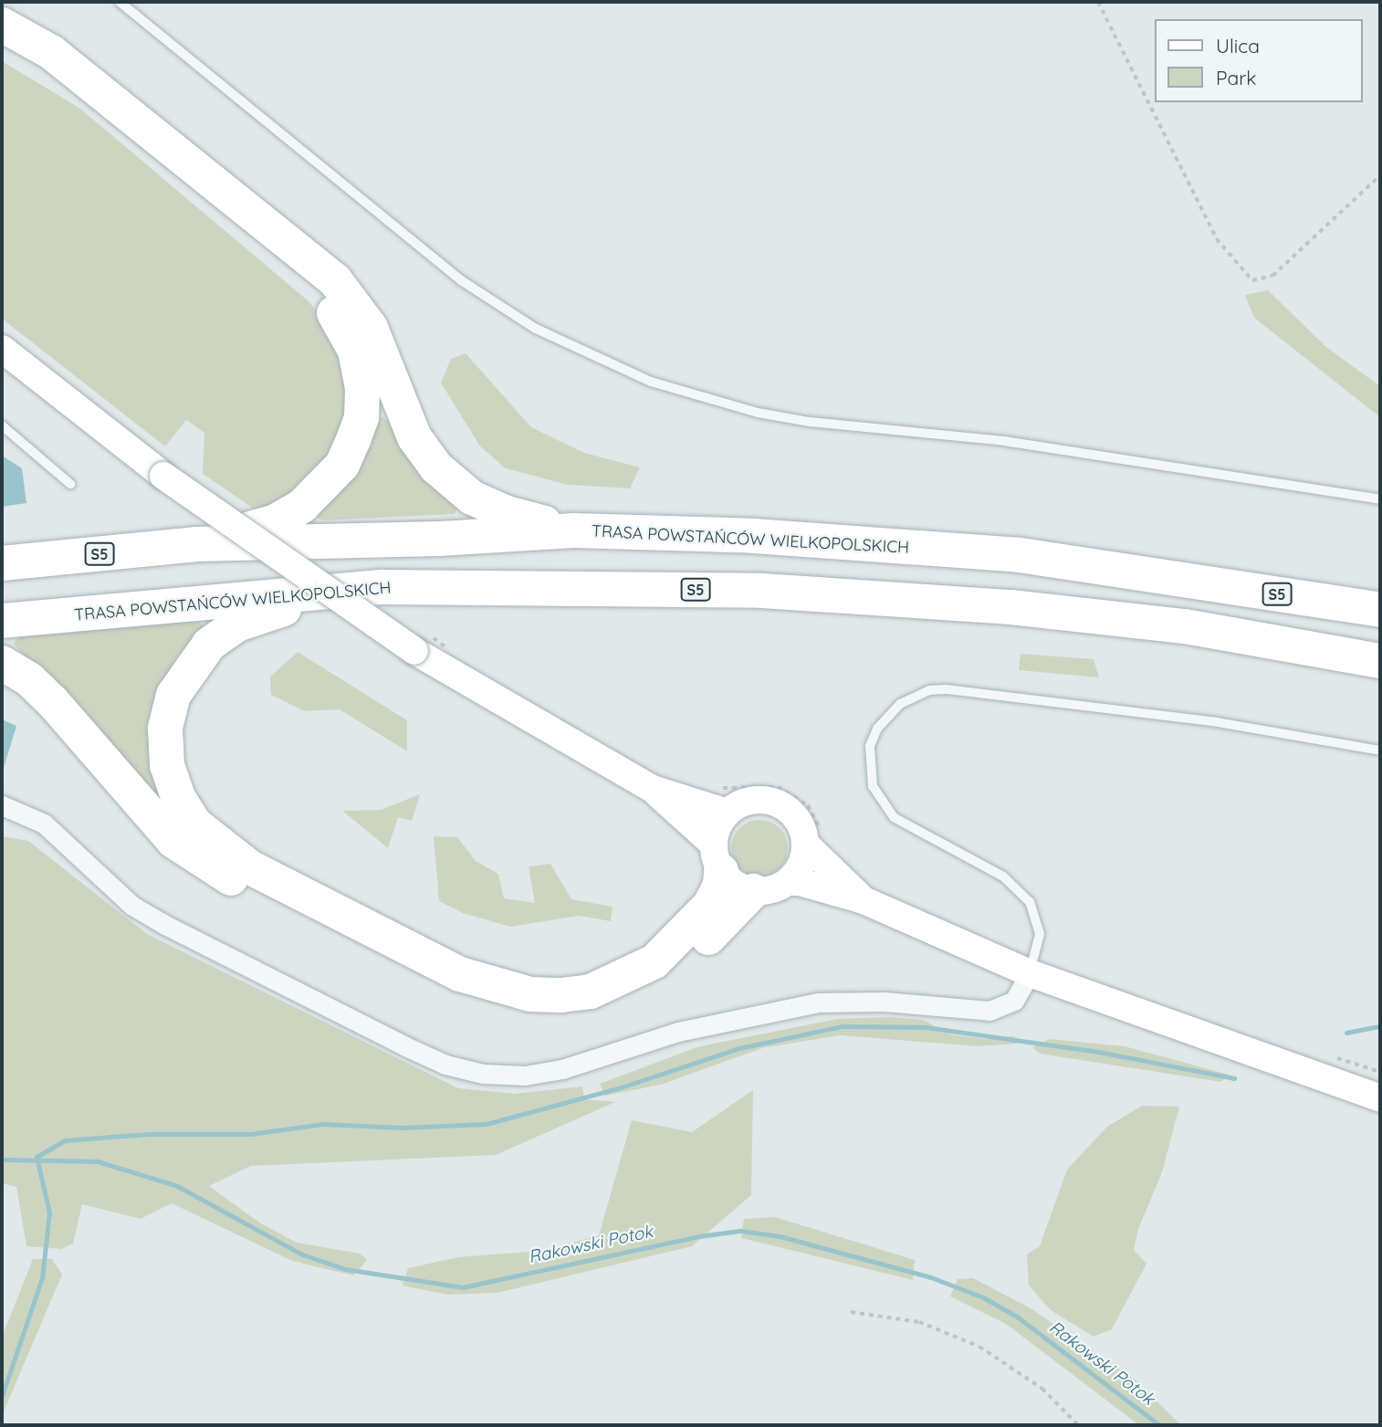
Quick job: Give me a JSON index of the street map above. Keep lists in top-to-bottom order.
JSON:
{
  "streets": {
    "highway": ["TRASA POWSTAŃCÓW WIELKOPOLSKICH", "S5"]
  },
  "water": ["Rakowski Potok"],
  "legend": ["Ulica", "Park"]
}
